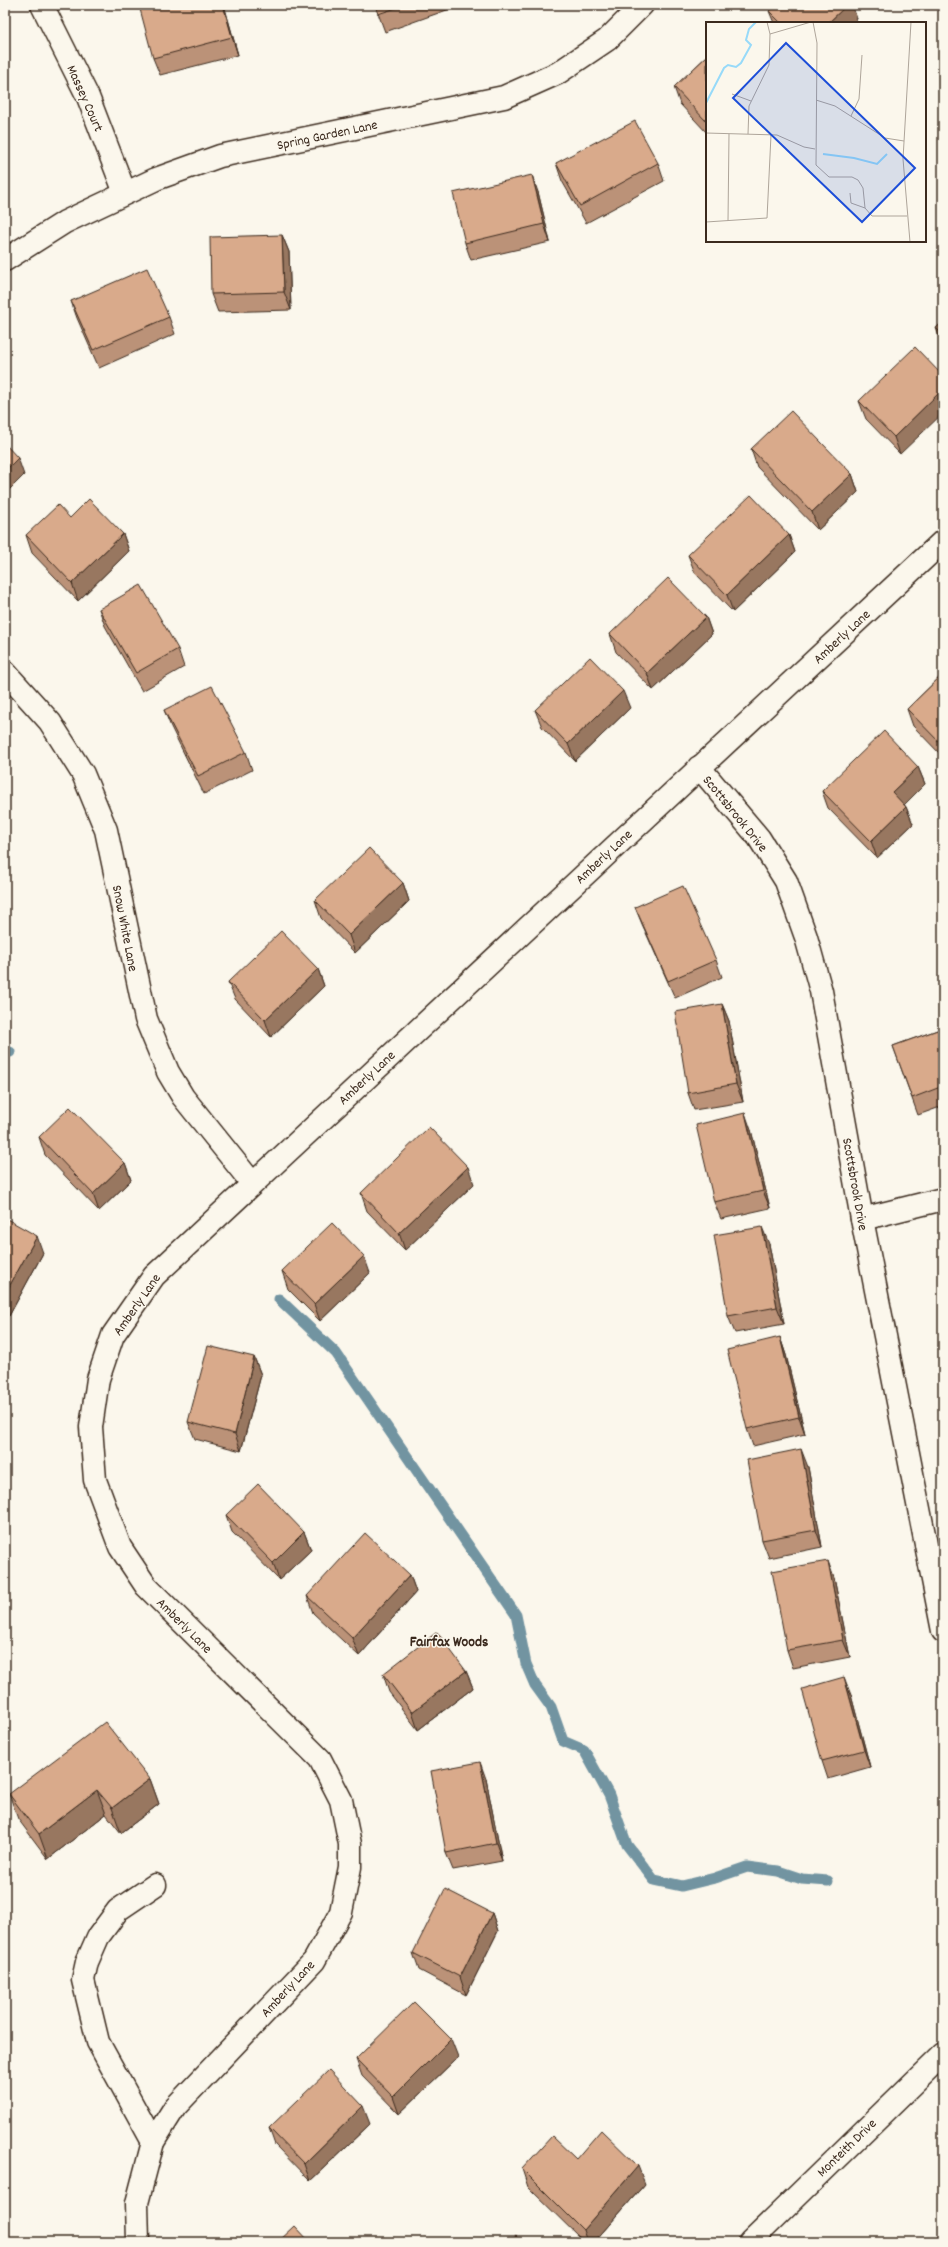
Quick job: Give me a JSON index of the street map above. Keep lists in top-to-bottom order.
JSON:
{
  "streets": {
    "street": [
      "Massey Court",
      "Spring Garden Lane",
      "Amberly Lane",
      "Scottsbrook Drive",
      "Snow White Lane",
      "Monteith Drive"
    ]
  },
  "crossings": [
    ["Massey Court", "Spring Garden Lane"],
    ["Amberly Lane", "Scottsbrook Drive"],
    ["Amberly Lane", "Snow White Lane"]
  ],
  "districts": ["Fairfax Woods"]
}
